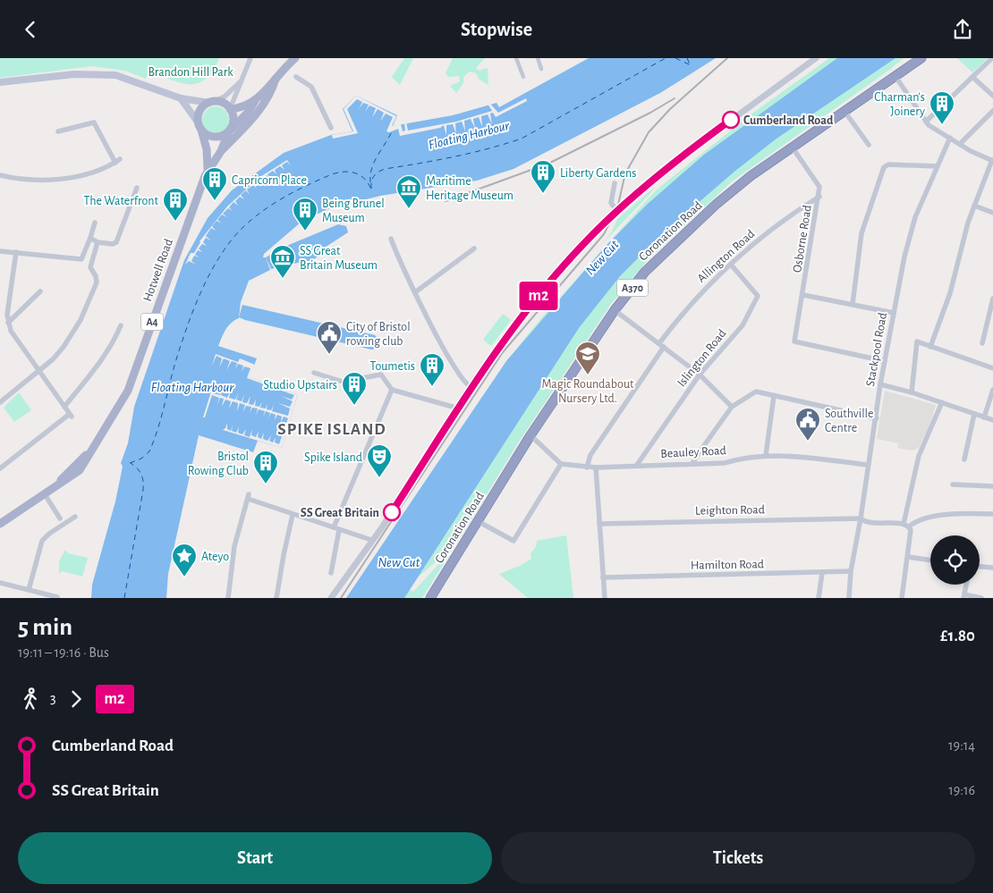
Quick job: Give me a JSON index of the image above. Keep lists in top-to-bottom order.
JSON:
{
  "streets": {
    "highway": ["Coronation Road", "A370"],
    "main road": ["Hotwell Road", "A4"],
    "street": [
      "Osborne Road",
      "Allington Road",
      "Stackpool Road",
      "Islington Road",
      "Beauley Road",
      "Leighton Road",
      "Hamilton Road"
    ]
  },
  "crossings": [
    ["Coronation Road", "Osborne Road"],
    ["Osborne Road", "Allington Road"],
    ["Osborne Road", "Stackpool Road"],
    ["Allington Road", "Islington Road"],
    ["Allington Road", "Beauley Road"],
    ["Hotwell Road", "A4"],
    ["Stackpool Road", "Beauley Road"],
    ["Stackpool Road", "Leighton Road"],
    ["Stackpool Road", "Hamilton Road"],
    ["Islington Road", "Beauley Road"]
  ],
  "districts": ["SPIKE ISLAND"],
  "water": ["Floating Harbour", "New Cut"],
  "parks": ["Brandon Hill Park"],
  "places": {
    "other": ["Cumberland Road", "SS Great Britain"],
    "building": [
      "Charman's Joinery",
      "Liberty Gardens",
      "Capricorn Place",
      "The Waterfront",
      "Being Brunel Museum",
      "Toumetis",
      "Studio Upstairs",
      "Bristol Rowing Club"
    ],
    "museum": ["Maritime Heritage Museum", "SS Great Britain Museum"],
    "public building": ["City of Bristol rowing club", "Southville Centre"],
    "school or university": ["Magic Roundabout Nursery Ltd."],
    "theatre": ["Spike Island"],
    "place": ["Ateyo"]
  },
  "lines": ["bus line m2"],
  "page": {
    "header": "Stopwise",
    "on_map": "m2",
    "heading": ["5 min", "19:11 – 19:16 · Bus", "£1.80"],
    "legs": ["3", "m2"],
    "list": [
      {
        "name": "Cumberland Road",
        "value": "19:14"
      },
      {
        "name": "SS Great Britain",
        "value": "19:16"
      }
    ],
    "buttons": ["Start", "Tickets"]
  }
}
